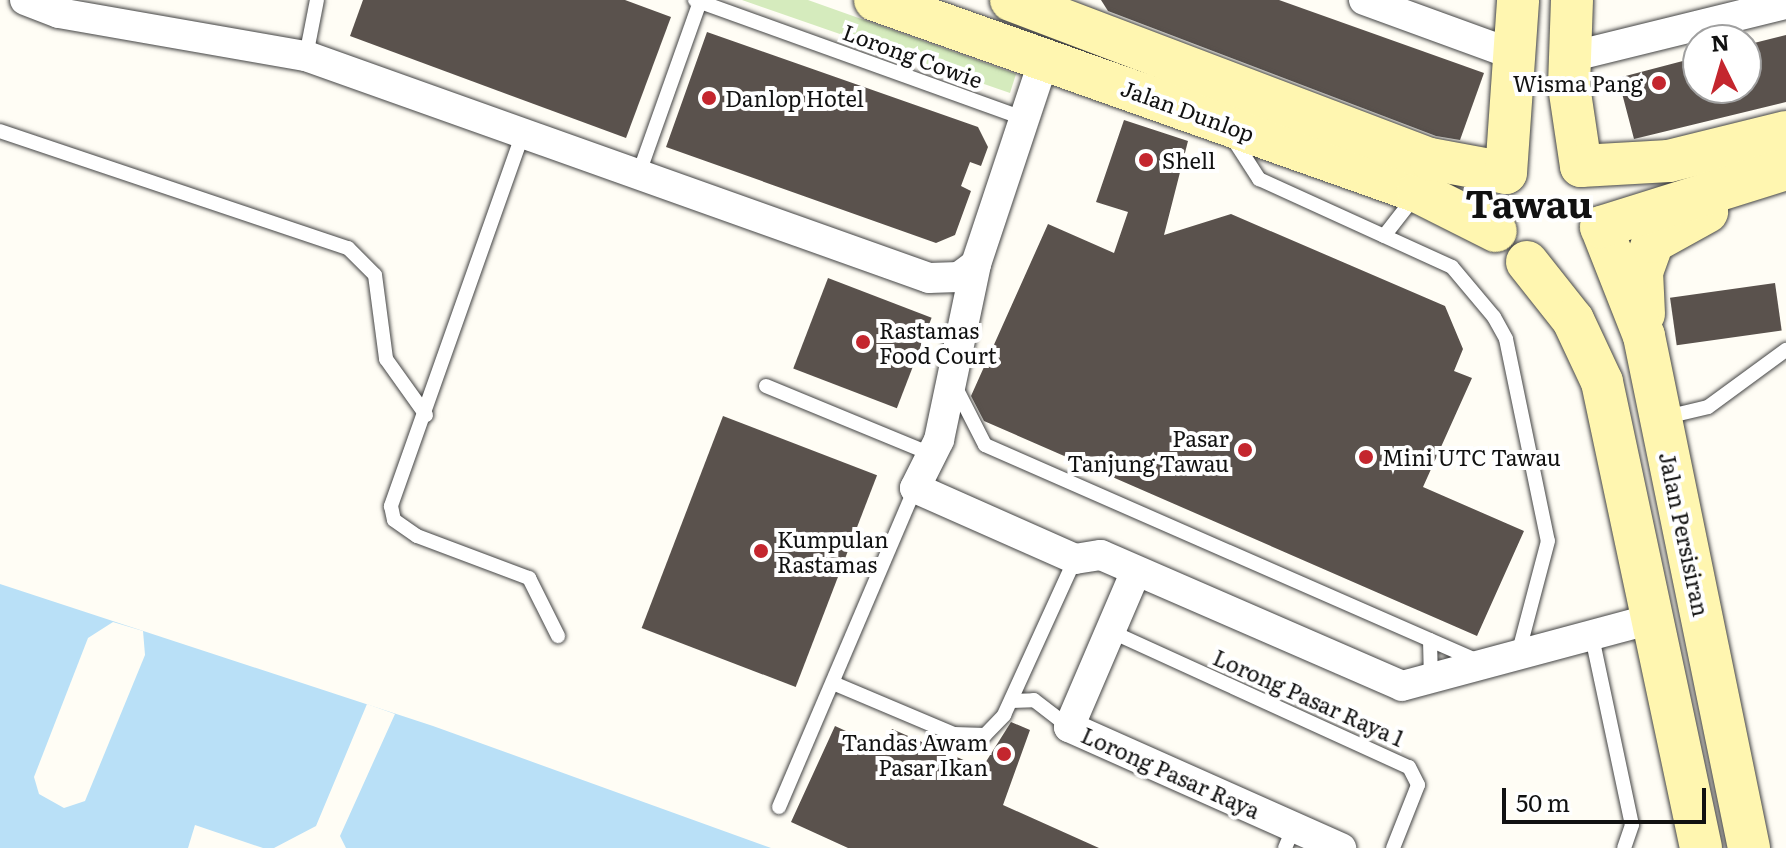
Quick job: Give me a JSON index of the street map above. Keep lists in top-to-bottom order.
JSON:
{
  "streets": {
    "main road": ["Jalan Dunlop", "Jalan Persisiran"],
    "street": ["Lorong Pasar Raya"],
    "lane": ["Lorong Cowie", "Lorong Pasar Raya 1"]
  },
  "crossings": [
    ["Jalan Dunlop", "Jalan Persisiran"],
    ["Lorong Pasar Raya 1", "Lorong Pasar Raya"]
  ],
  "districts": ["Tawau"],
  "places": [
    "Wisma Pang",
    "Danlop Hotel",
    "Shell",
    "Rastamas Food Court",
    "Pasar Tanjung Tawau",
    "Mini UTC Tawau",
    "Kumpulan Rastamas",
    "Tandas Awam Pasar Ikan"
  ],
  "scale_bar": "50 m",
  "north": "top"
}
